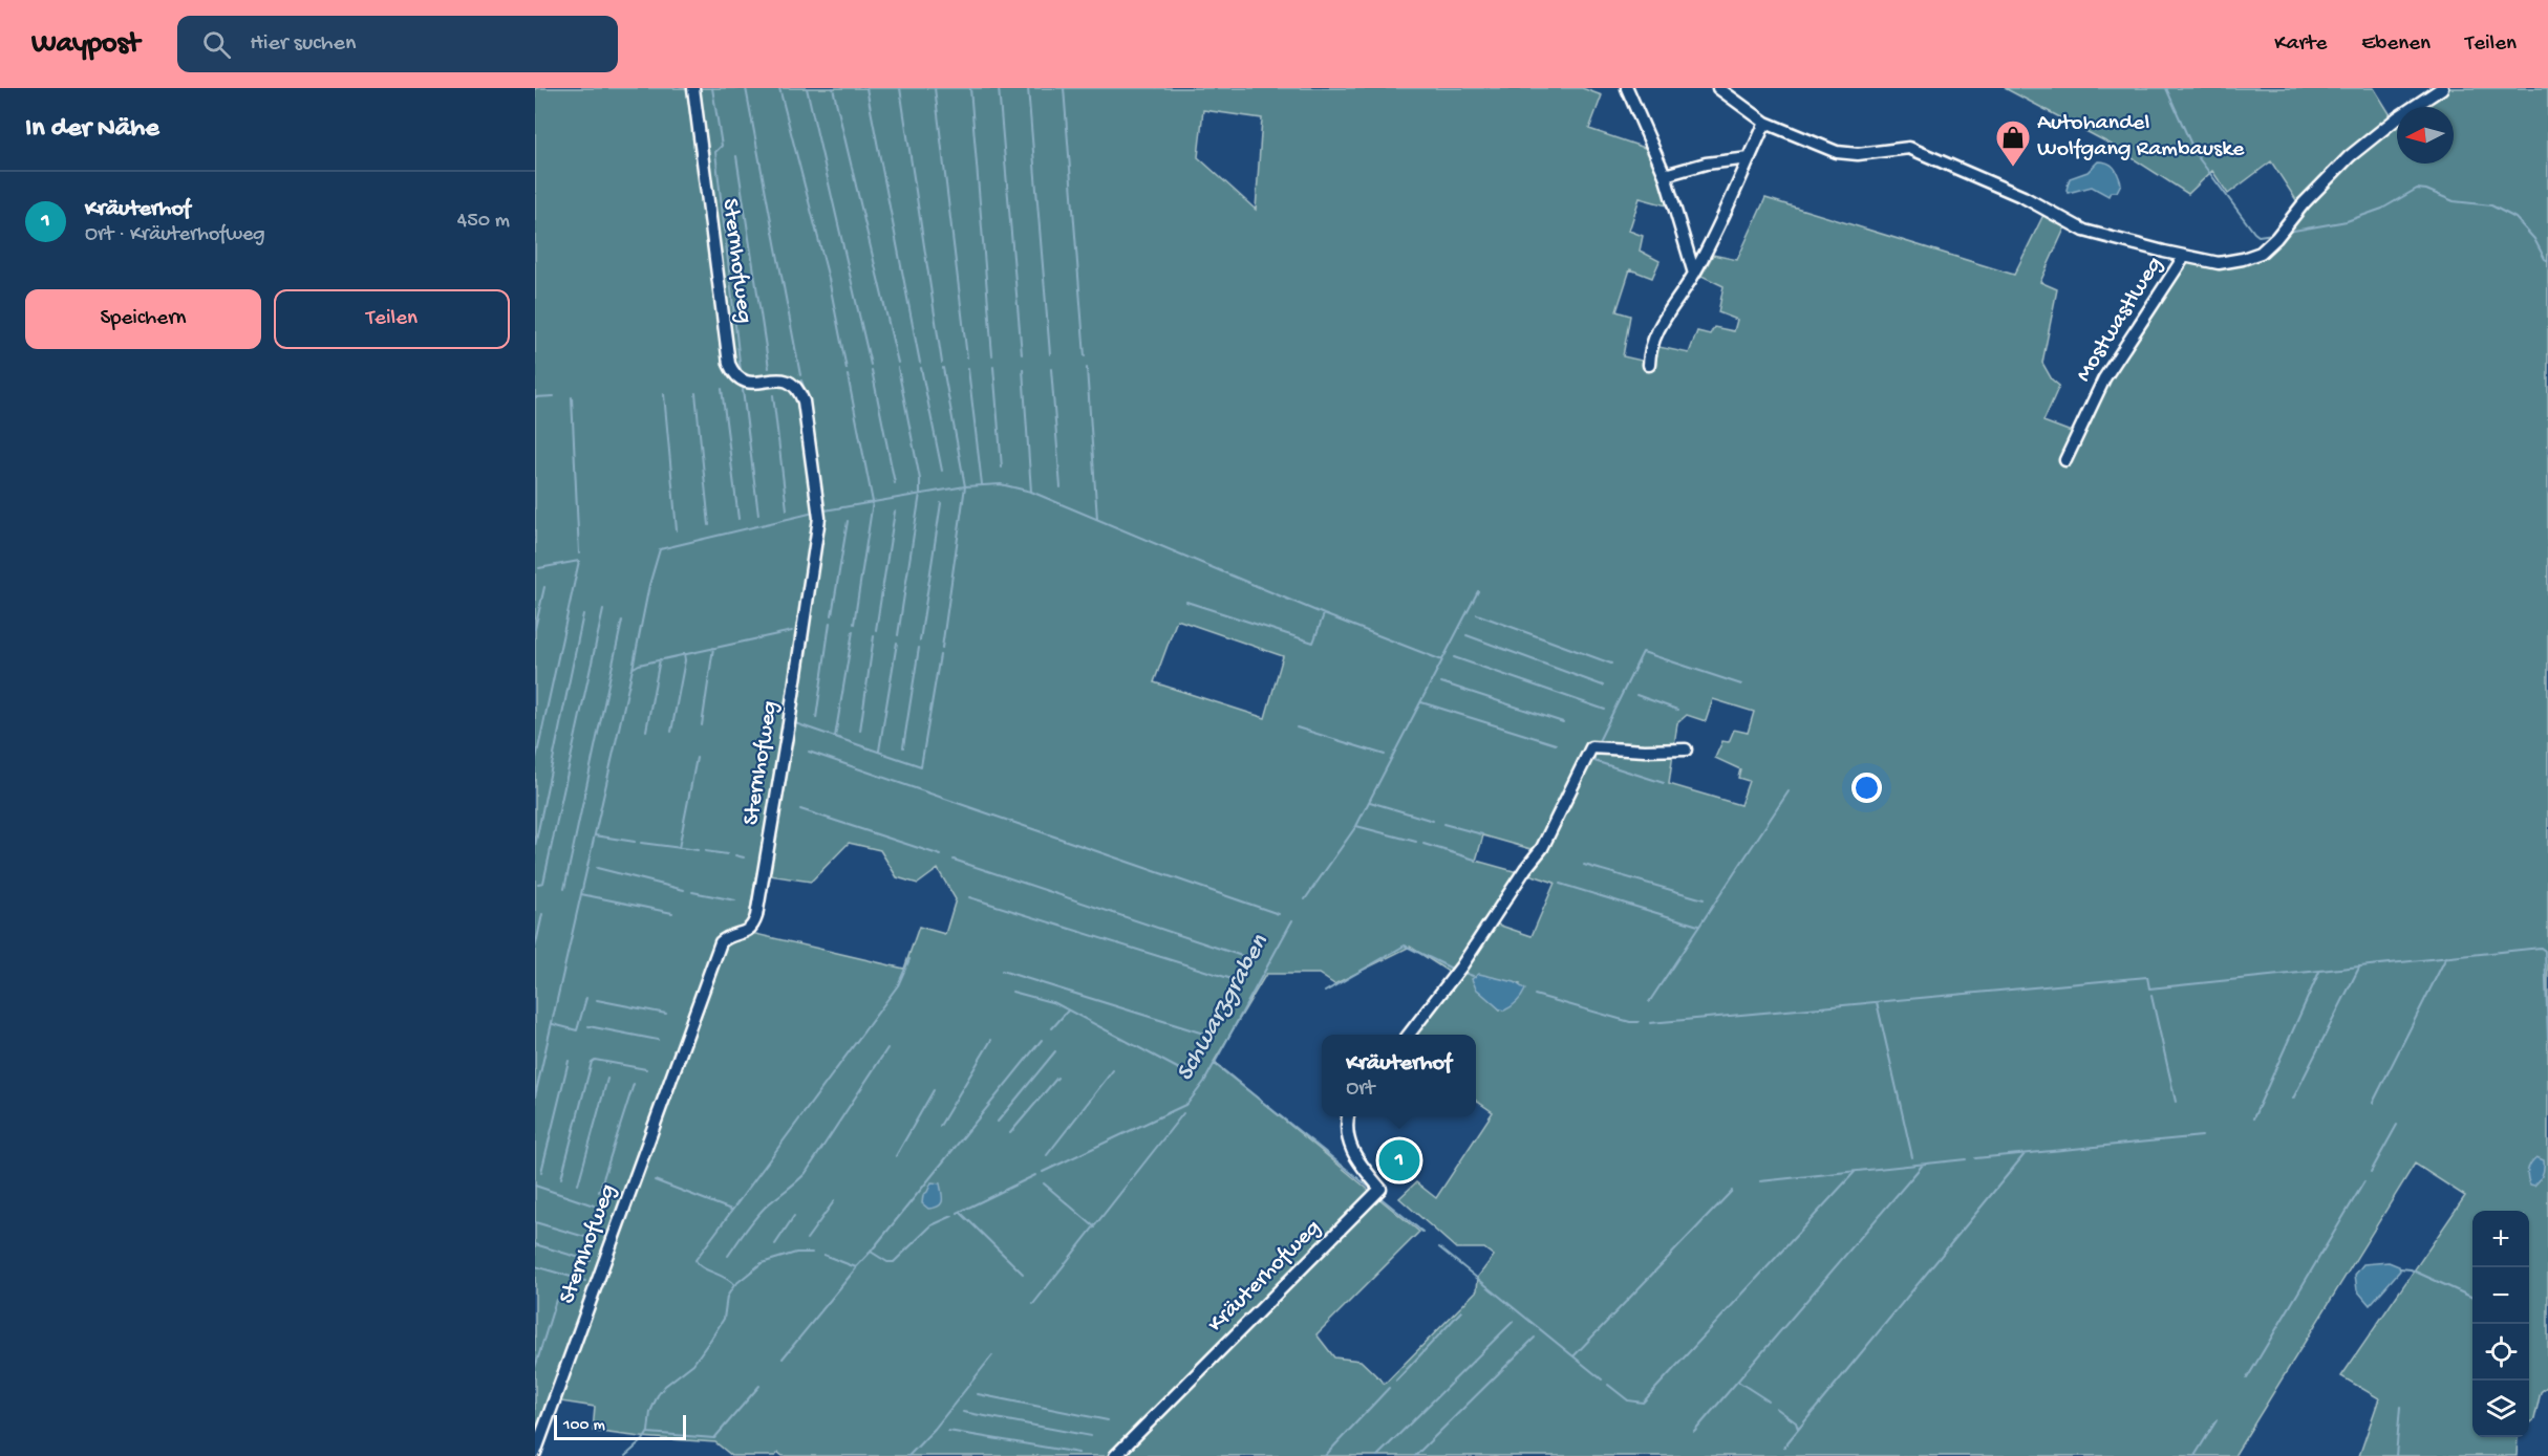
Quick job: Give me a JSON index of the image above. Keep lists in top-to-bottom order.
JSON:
{
  "streets": {
    "street": ["Sternhofweg", "Mostwastlweg", "Kräuterhofweg"]
  },
  "water": ["Schwarzgraben"],
  "places": {
    "shop": ["Autohandel Wolfgang Rambauske"]
  },
  "scale_bar": "100 m",
  "north": "left",
  "page": {
    "header": "Waypost",
    "search": "Hier suchen",
    "nav": ["Karte", "Ebenen", "Teilen"],
    "heading": "In der Nähe",
    "list": [
      {
        "mark": "1",
        "name": "Kräuterhof",
        "note": "Ort · Kräuterhofweg",
        "value": "450 m"
      }
    ],
    "buttons": ["Speichern", "Teilen"],
    "popup": ["Kräuterhof", "Ort"],
    "pins": "1",
    "map_buttons": ["+", "−"],
    "scale": "100 m"
  }
}
